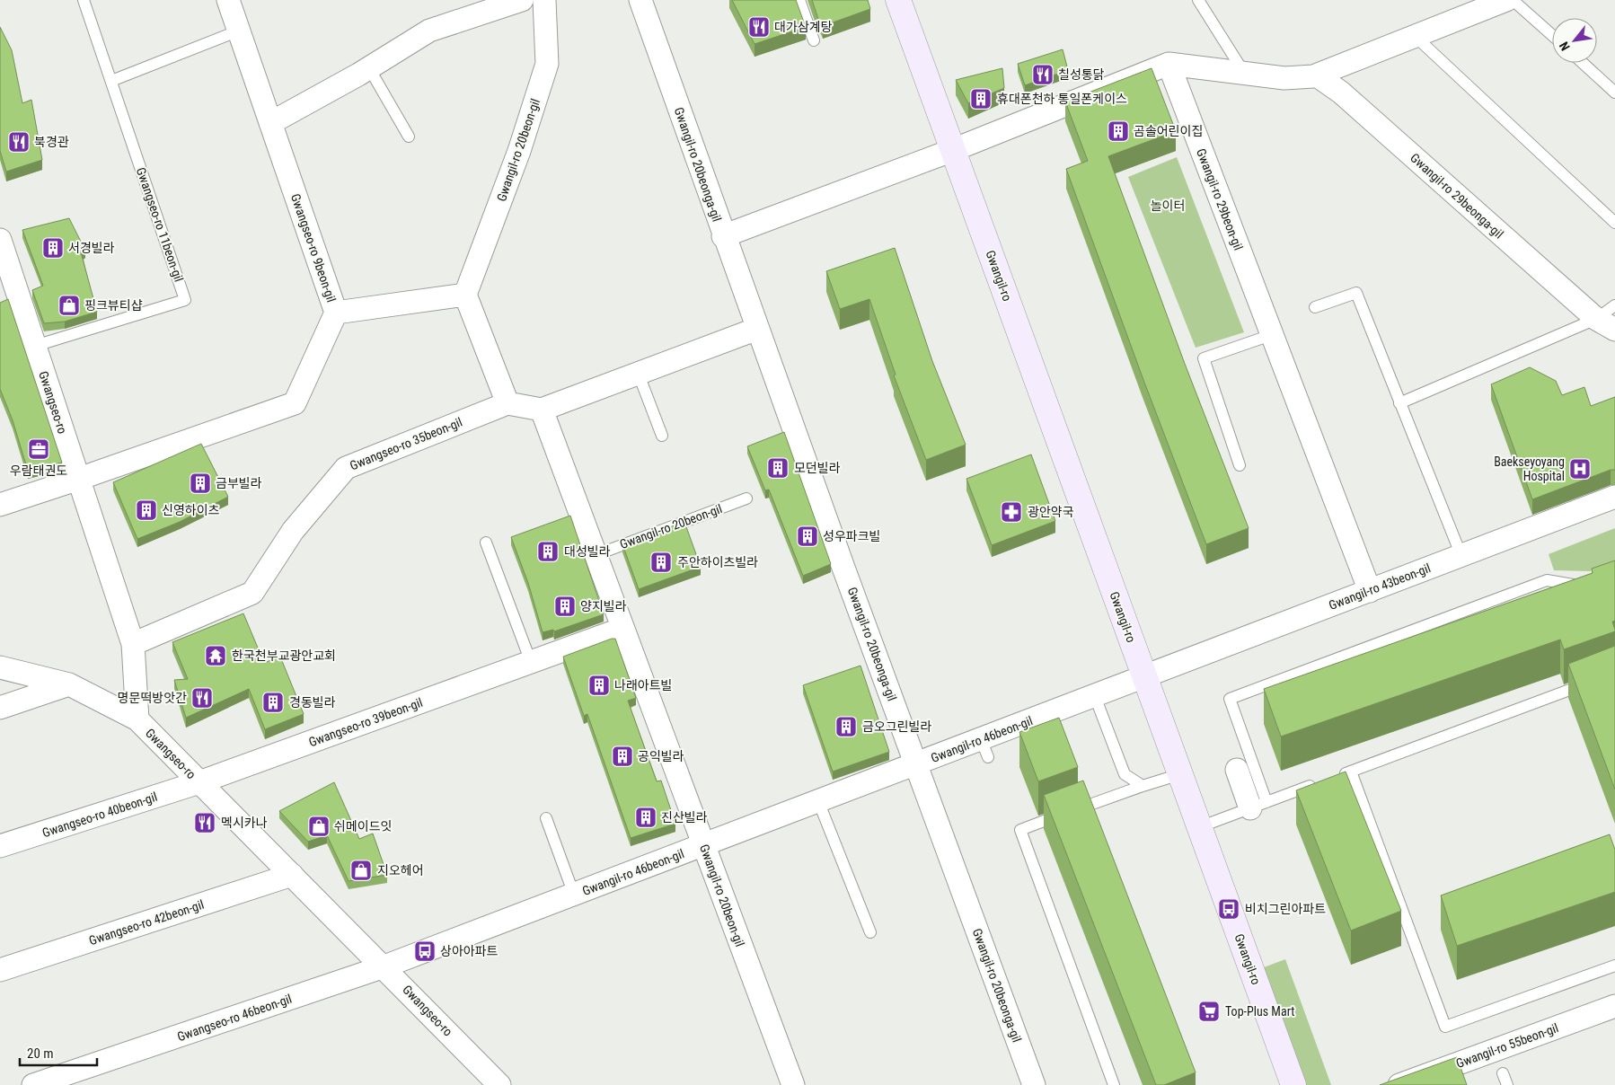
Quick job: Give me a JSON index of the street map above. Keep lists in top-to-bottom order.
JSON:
{
  "streets": {
    "street": [
      "Gwangil-ro 20beon-gil",
      "Gwangil-ro 20beonga-gil",
      "Gwangil-ro 29beonga-gil",
      "Gwangil-ro 29beon-gil",
      "Gwangseo-ro 9beon-gil",
      "Gwangil-ro",
      "Gwangseo-ro",
      "Gwangseo-ro 35beon-gil",
      "Gwangil-ro 43beon-gil",
      "Gwangseo-ro 39beon-gil",
      "Gwangil-ro 46beon-gil",
      "Gwangseo-ro 40beon-gil",
      "Gwangseo-ro 42beon-gil",
      "Gwangseo-ro 46beon-gil",
      "Gwangil-ro 55beon-gil"
    ],
    "lane": ["Gwangseo-ro 11beon-gil"]
  },
  "crossings": [
    ["Gwangil-ro 20beon-gil", "Gwangseo-ro 39beon-gil"],
    ["Gwangil-ro 20beon-gil", "Gwangil-ro 46beon-gil"],
    ["Gwangil-ro 20beonga-gil", "Gwangil-ro 46beon-gil"],
    ["Gwangil-ro 29beon-gil", "Gwangil-ro 43beon-gil"],
    ["Gwangseo-ro 11beon-gil", "Gwangseo-ro"],
    ["Gwangseo-ro 9beon-gil", "Gwangseo-ro"],
    ["Gwangil-ro", "Gwangil-ro 43beon-gil"],
    ["Gwangil-ro", "Gwangil-ro 46beon-gil"],
    ["Gwangseo-ro", "Gwangseo-ro 35beon-gil"],
    ["Gwangseo-ro", "Gwangseo-ro 39beon-gil"],
    ["Gwangseo-ro", "Gwangil-ro 46beon-gil"],
    ["Gwangseo-ro", "Gwangseo-ro 40beon-gil"],
    ["Gwangseo-ro", "Gwangseo-ro 42beon-gil"],
    ["Gwangseo-ro", "Gwangseo-ro 46beon-gil"],
    ["Gwangil-ro 43beon-gil", "Gwangil-ro 46beon-gil"],
    ["Gwangseo-ro 39beon-gil", "Gwangseo-ro 40beon-gil"],
    ["Gwangil-ro 46beon-gil", "Gwangseo-ro 46beon-gil"]
  ],
  "parks": ["놀이터"],
  "places": {
    "restaurant": [
      "대가삼계탕",
      "칠성통닭",
      "북경관",
      "명문떡방앗간",
      "멕시카나"
    ],
    "building": [
      "휴대폰천하 통일폰케이스",
      "곰솔어린이집",
      "서경빌라",
      "모던빌라",
      "금부빌라",
      "신영하이츠",
      "성우파크빌",
      "대성빌라",
      "주안하이츠빌라",
      "양지빌라",
      "나래아트빌",
      "경동빌라",
      "금오그린빌라",
      "공익빌라",
      "진산빌라"
    ],
    "shop": ["핑크뷰티샵", "쉬메이드잇", "지오헤어"],
    "office": ["우람태권도"],
    "hospital": ["Baekseyoyang Hospital"],
    "pharmacy": ["광안약국"],
    "temple": ["한국천부교광안교회"],
    "bus stop": ["비치그린아파트", "상아아파트"],
    "supermarket": ["Top-Plus Mart"]
  },
  "scale_bar": "20 m",
  "north": "bottom left"
}
